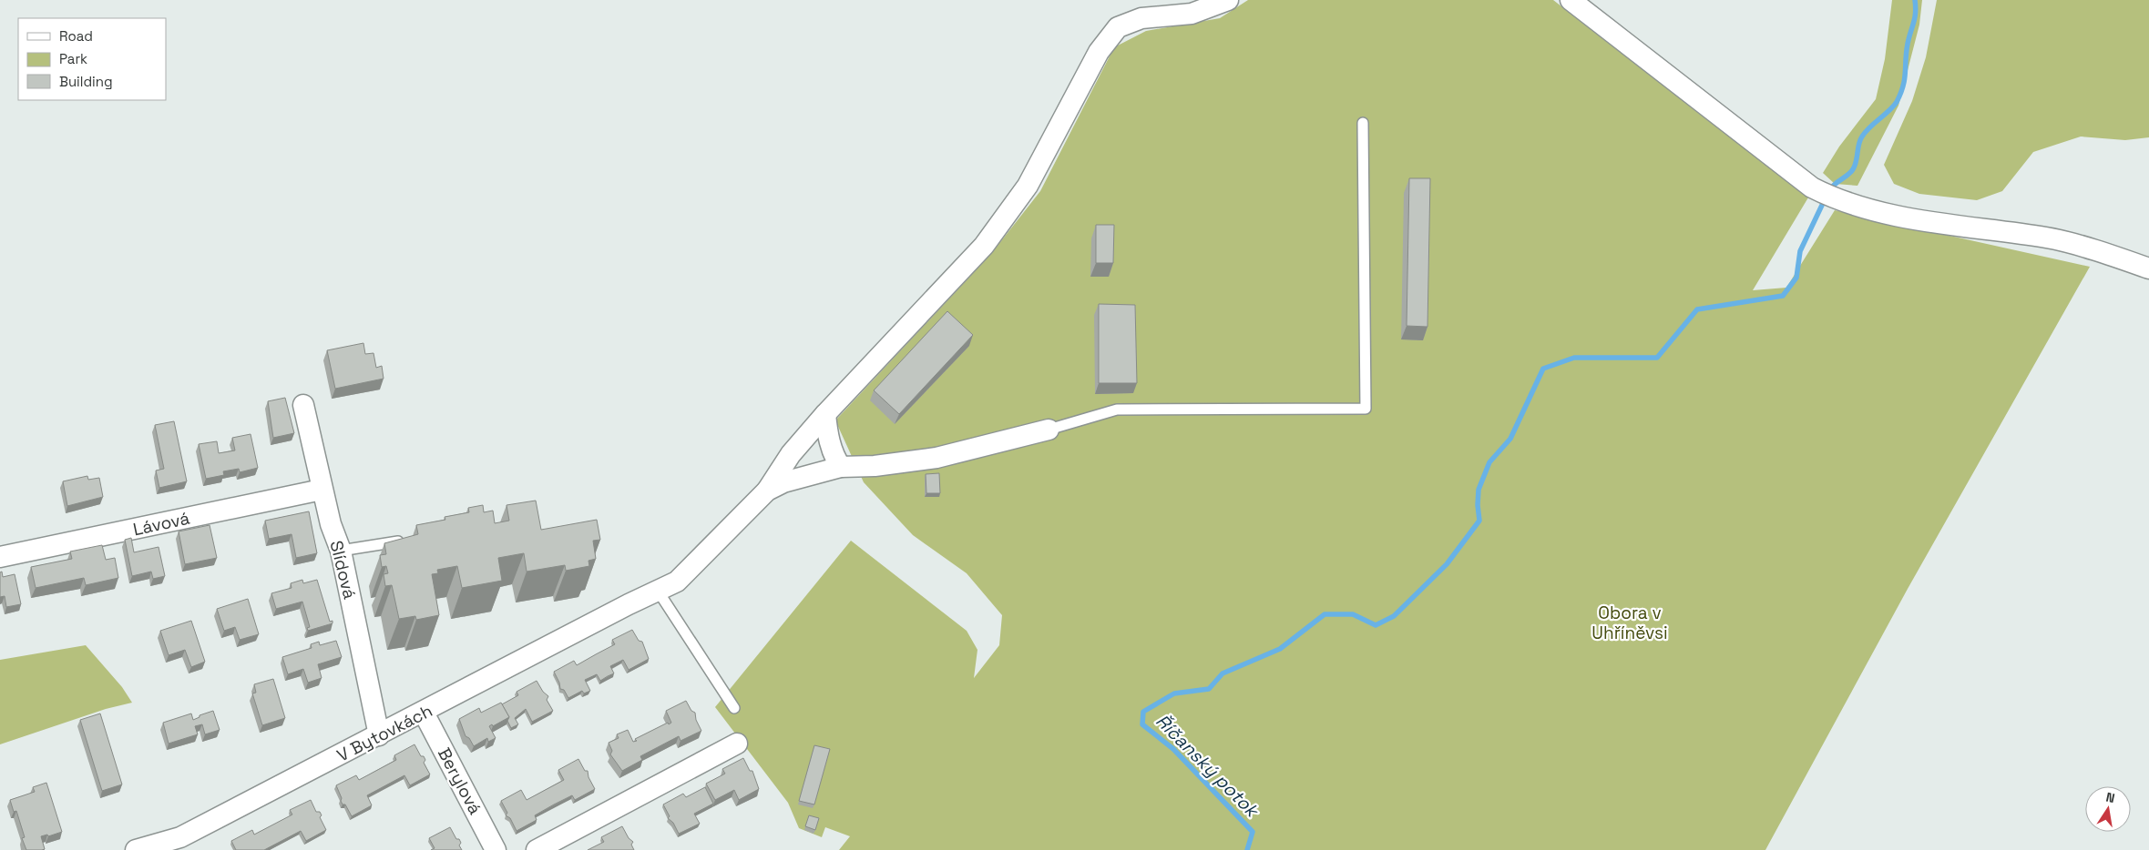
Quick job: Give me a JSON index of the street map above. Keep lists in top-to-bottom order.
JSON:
{
  "streets": {
    "street": [
      "Lávová",
      "Slídová",
      "V Bytovkách",
      "Berylová"
    ]
  },
  "crossings": [
    ["Lávová", "Slídová"],
    ["Slídová", "V Bytovkách"],
    ["V Bytovkách", "Berylová"]
  ],
  "water": ["Říčanský potok"],
  "parks": ["Obora v Uhříněvsi"],
  "legend": ["Road", "Park", "Building"],
  "north": "top"
}
